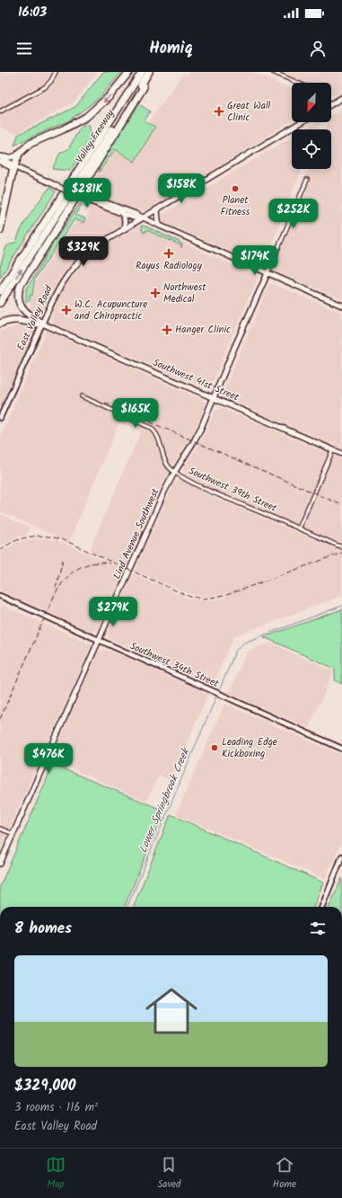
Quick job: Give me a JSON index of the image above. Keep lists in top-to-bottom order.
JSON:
{
  "streets": {
    "highway": ["Valley Freeway"],
    "main road": ["East Valley Road", "Southwest 41st Street", "Lind Avenue Southwest"],
    "street": ["Southwest 39th Street", "Southwest 34th Street"]
  },
  "crossings": [
    ["East Valley Road", "Southwest 41st Street"],
    ["Southwest 41st Street", "Lind Avenue Southwest"],
    ["Southwest 39th Street", "Lind Avenue Southwest"],
    ["Lind Avenue Southwest", "Southwest 34th Street"]
  ],
  "water": ["Lower Springbrook Creek"],
  "places": {
    "health": [
      "Great Wall Clinic",
      "Rayus Radiology",
      "Northwest Medical",
      "W.C. Acupuncture and Chiropractic",
      "Hanger Clinic"
    ],
    "other": ["Planet Fitness", "Leading Edge Kickboxing"]
  },
  "north": "bottom left",
  "page": {
    "status": "16:03",
    "header": "Homiq",
    "price": [
      "$158K",
      "$281K",
      "$252K",
      "$329K",
      "$174K",
      "$165K",
      "$279K",
      "$476K"
    ],
    "heading": "8 homes",
    "list": [
      {
        "name": "$329,000",
        "note": "3 rooms · 116 m² · East Valley Road"
      }
    ],
    "tabs": ["Map", "Saved", "Home"]
  }
}
